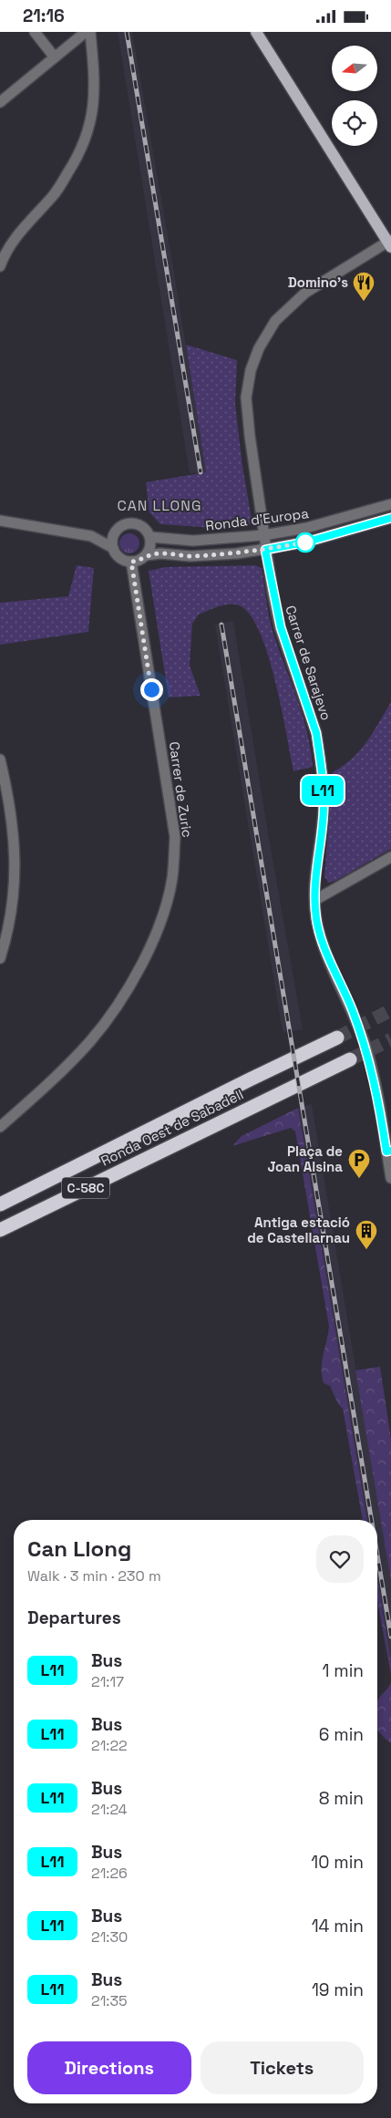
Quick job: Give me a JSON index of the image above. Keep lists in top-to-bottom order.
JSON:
{
  "streets": {
    "highway": ["Ronda Oest de Sabadell", "C-58C"],
    "street": ["Ronda d'Europa", "Carrer de Sarajevo", "Carrer de Zuric"]
  },
  "crossings": [
    ["Ronda d'Europa", "Carrer de Sarajevo"],
    ["Ronda d'Europa", "Carrer de Zuric"]
  ],
  "districts": ["CAN LLONG"],
  "places": {
    "restaurant": ["Domino's"],
    "parking": ["Plaça de Joan Alsina"],
    "building": ["Antiga estació de Castellarnau"]
  },
  "lines": ["bus line L11"],
  "north": "left",
  "page": {
    "status": "21:16",
    "on_map": "L11",
    "heading": [
      ["Can Llong", "Walk · 3 min · 230 m"],
      "Departures"
    ],
    "list": [
      {
        "mark": "L11",
        "name": "Bus",
        "note": "21:17",
        "value": "1 min"
      },
      {
        "mark": "L11",
        "name": "Bus",
        "note": "21:22",
        "value": "6 min"
      },
      {
        "mark": "L11",
        "name": "Bus",
        "note": "21:24",
        "value": "8 min"
      },
      {
        "mark": "L11",
        "name": "Bus",
        "note": "21:26",
        "value": "10 min"
      },
      {
        "mark": "L11",
        "name": "Bus",
        "note": "21:30",
        "value": "14 min"
      },
      {
        "mark": "L11",
        "name": "Bus",
        "note": "21:35",
        "value": "19 min"
      }
    ],
    "buttons": ["Directions", "Tickets"]
  }
}
